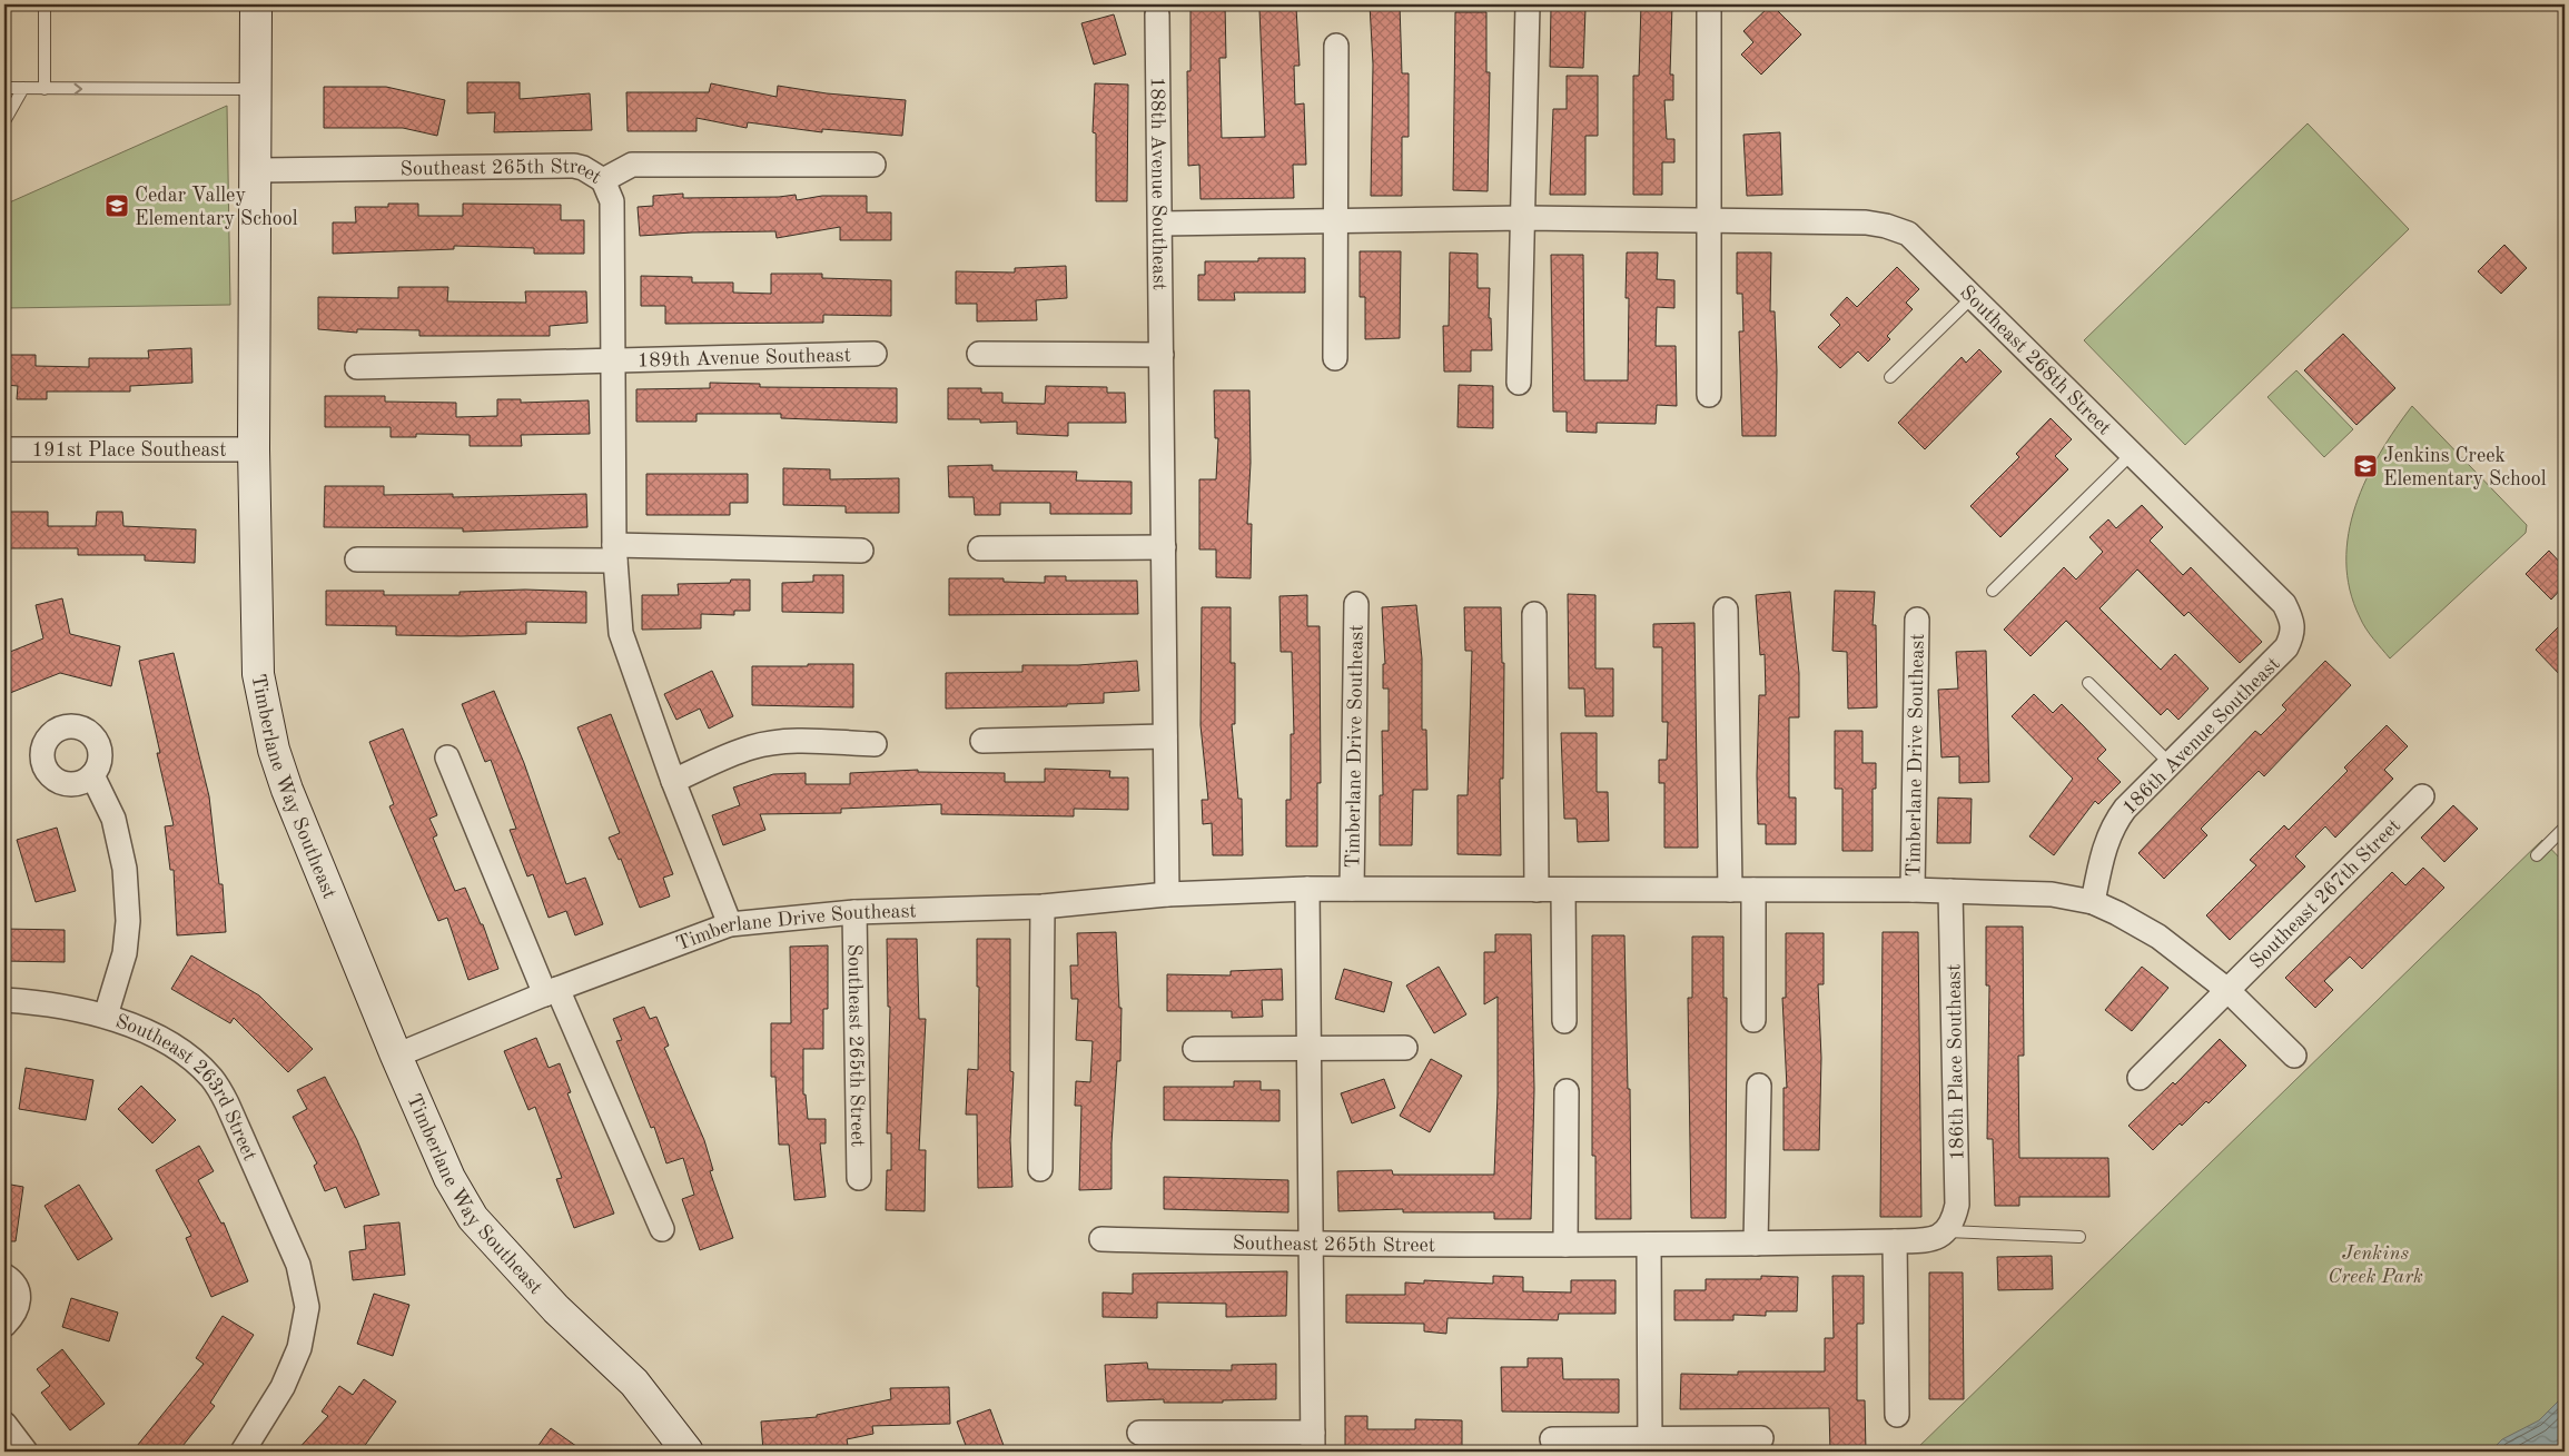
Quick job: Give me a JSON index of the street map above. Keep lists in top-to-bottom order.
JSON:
{
  "streets": {
    "street": [
      "Southeast 265th Street",
      "188th Avenue Southeast",
      "189th Avenue Southeast",
      "Southeast 268th Street",
      "191st Place Southeast",
      "186th Avenue Southeast",
      "Timberlane Drive Southeast",
      "Timberlane Way Southeast",
      "Southeast 267th Street",
      "186th Place Southeast",
      "Southeast 263rd Street"
    ]
  },
  "crossings": [
    ["Southeast 265th Street", "189th Avenue Southeast"],
    ["Southeast 265th Street", "Timberlane Drive Southeast"],
    ["Southeast 265th Street", "Timberlane Way Southeast"],
    ["Southeast 265th Street", "186th Place Southeast"],
    ["188th Avenue Southeast", "Southeast 268th Street"],
    ["188th Avenue Southeast", "Timberlane Drive Southeast"],
    ["189th Avenue Southeast", "Timberlane Drive Southeast"],
    ["Southeast 268th Street", "186th Avenue Southeast"],
    ["191st Place Southeast", "Timberlane Way Southeast"],
    ["186th Avenue Southeast", "Timberlane Drive Southeast"],
    ["Timberlane Drive Southeast", "Timberlane Way Southeast"],
    ["Timberlane Drive Southeast", "186th Place Southeast"]
  ],
  "parks": ["Jenkins Creek Park"],
  "places": {
    "school or university": ["Cedar Valley Elementary School", "Jenkins Creek Elementary School"]
  }
}
